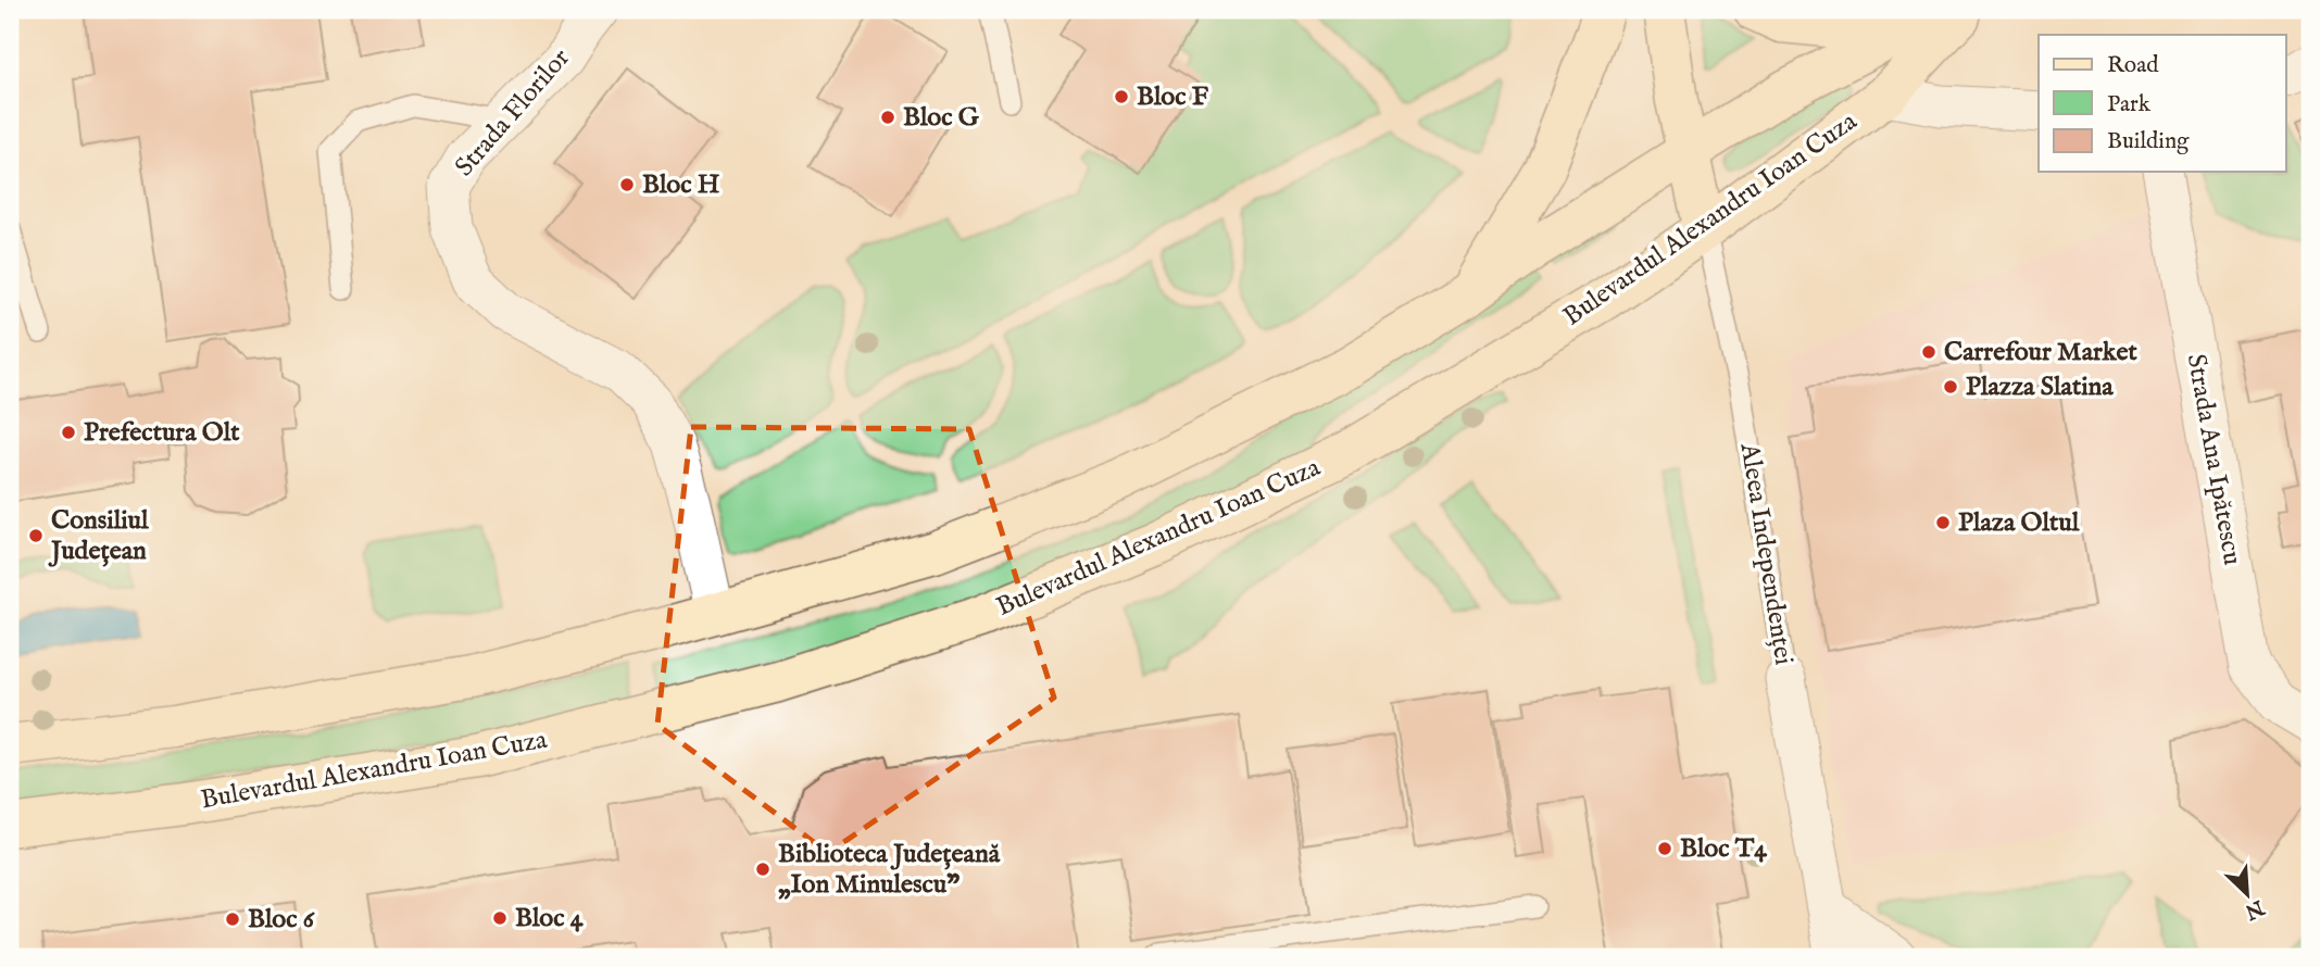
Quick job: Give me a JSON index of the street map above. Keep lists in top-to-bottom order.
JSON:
{
  "streets": {
    "main road": ["Bulevardul Alexandru Ioan Cuza", "Aleea Independenței"],
    "street": ["Strada Florilor", "Strada Ana Ipătescu"]
  },
  "crossings": [
    ["Bulevardul Alexandru Ioan Cuza", "Aleea Independenței"]
  ],
  "places": [
    "Bloc F",
    "Bloc G",
    "Bloc H",
    "Carrefour Market",
    "Plazza Slatina",
    "Prefectura Olt",
    "Plaza Oltul",
    "Consiliul Județean",
    "Bloc T4",
    "Biblioteca Județeană „Ion Minulescu”",
    "Bloc 4",
    "Bloc 6"
  ],
  "legend": ["Road", "Park", "Building"],
  "north": "bottom right"
}
